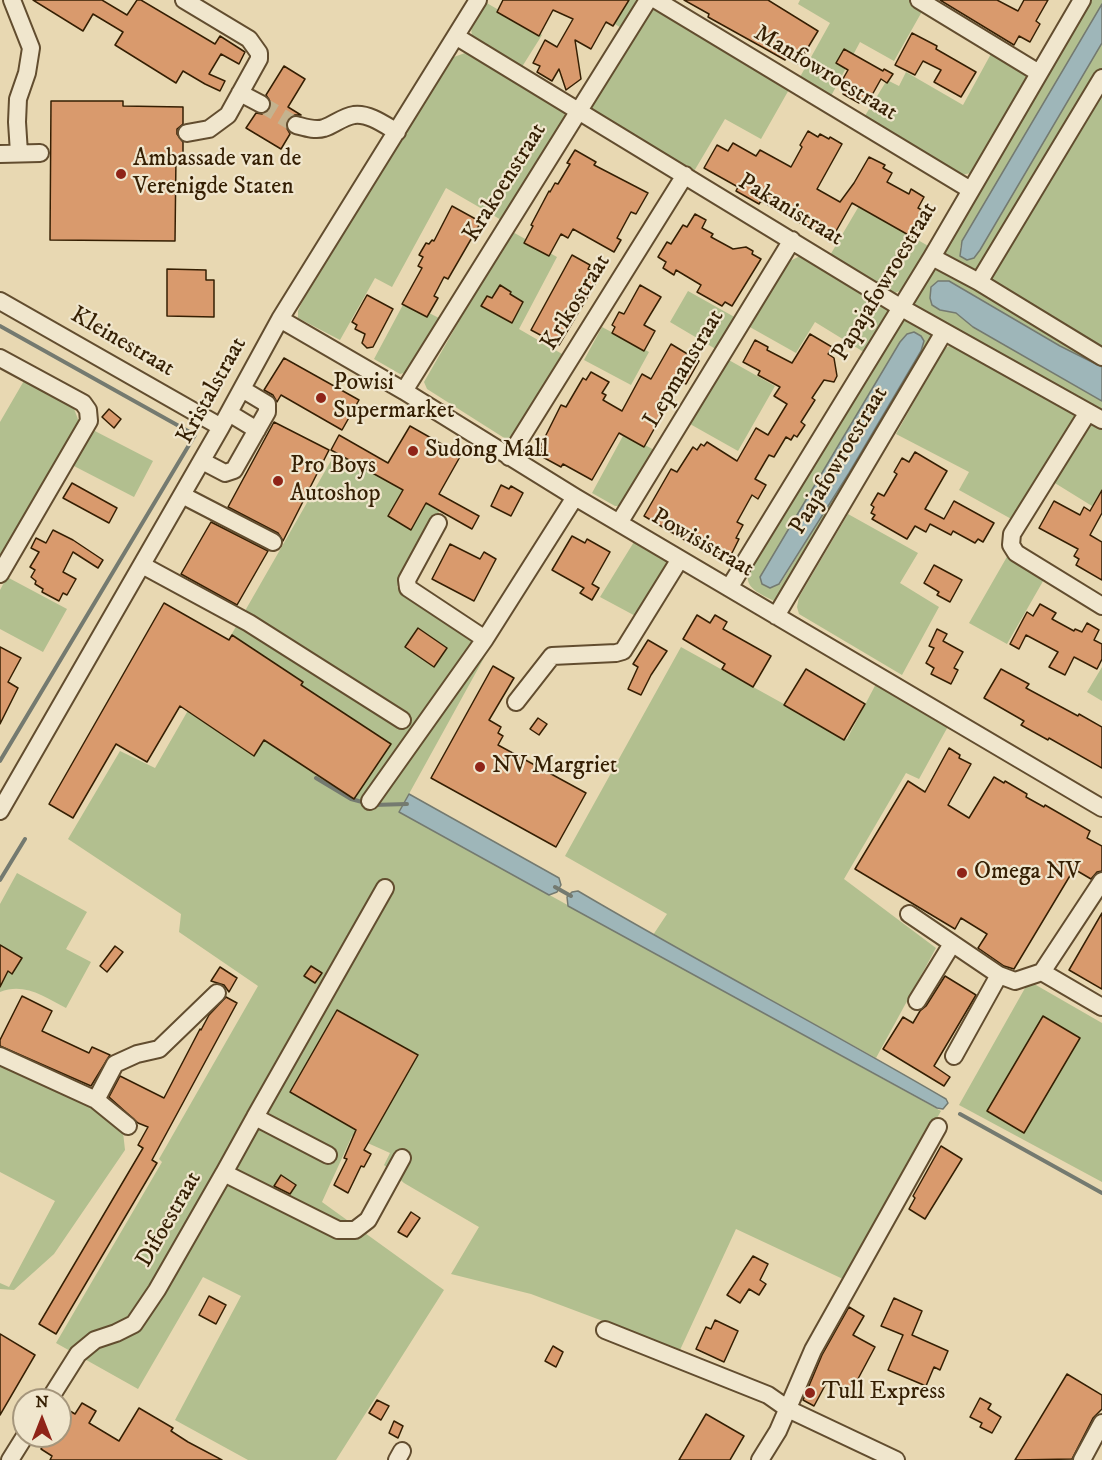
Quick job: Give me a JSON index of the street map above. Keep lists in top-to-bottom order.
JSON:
{
  "streets": {
    "street": [
      "Manfowroestraat",
      "Krakoenstraat",
      "Pakanistraat",
      "Papajafowroestraat",
      "Krikostraat",
      "Kleinestraat",
      "Lepmanstraat",
      "Kristalstraat",
      "Paajafowroestraat",
      "Powisistraat",
      "Difoestraat"
    ]
  },
  "crossings": [
    ["Manfowroestraat", "Papajafowroestraat"],
    ["Krakoenstraat", "Pakanistraat"],
    ["Krakoenstraat", "Powisistraat"],
    ["Pakanistraat", "Papajafowroestraat"],
    ["Pakanistraat", "Krikostraat"],
    ["Pakanistraat", "Lepmanstraat"],
    ["Pakanistraat", "Kristalstraat"],
    ["Pakanistraat", "Paajafowroestraat"],
    ["Papajafowroestraat", "Powisistraat"],
    ["Krikostraat", "Powisistraat"],
    ["Kleinestraat", "Kristalstraat"],
    ["Lepmanstraat", "Powisistraat"],
    ["Kristalstraat", "Powisistraat"],
    ["Paajafowroestraat", "Powisistraat"]
  ],
  "places": [
    "Ambassade van de Verenigde Staten",
    "Powisi Supermarket",
    "Sudong Mall",
    "Pro Boys Autoshop",
    "NV Margriet",
    "Omega NV",
    "Tull Express"
  ],
  "north": "top"
}
